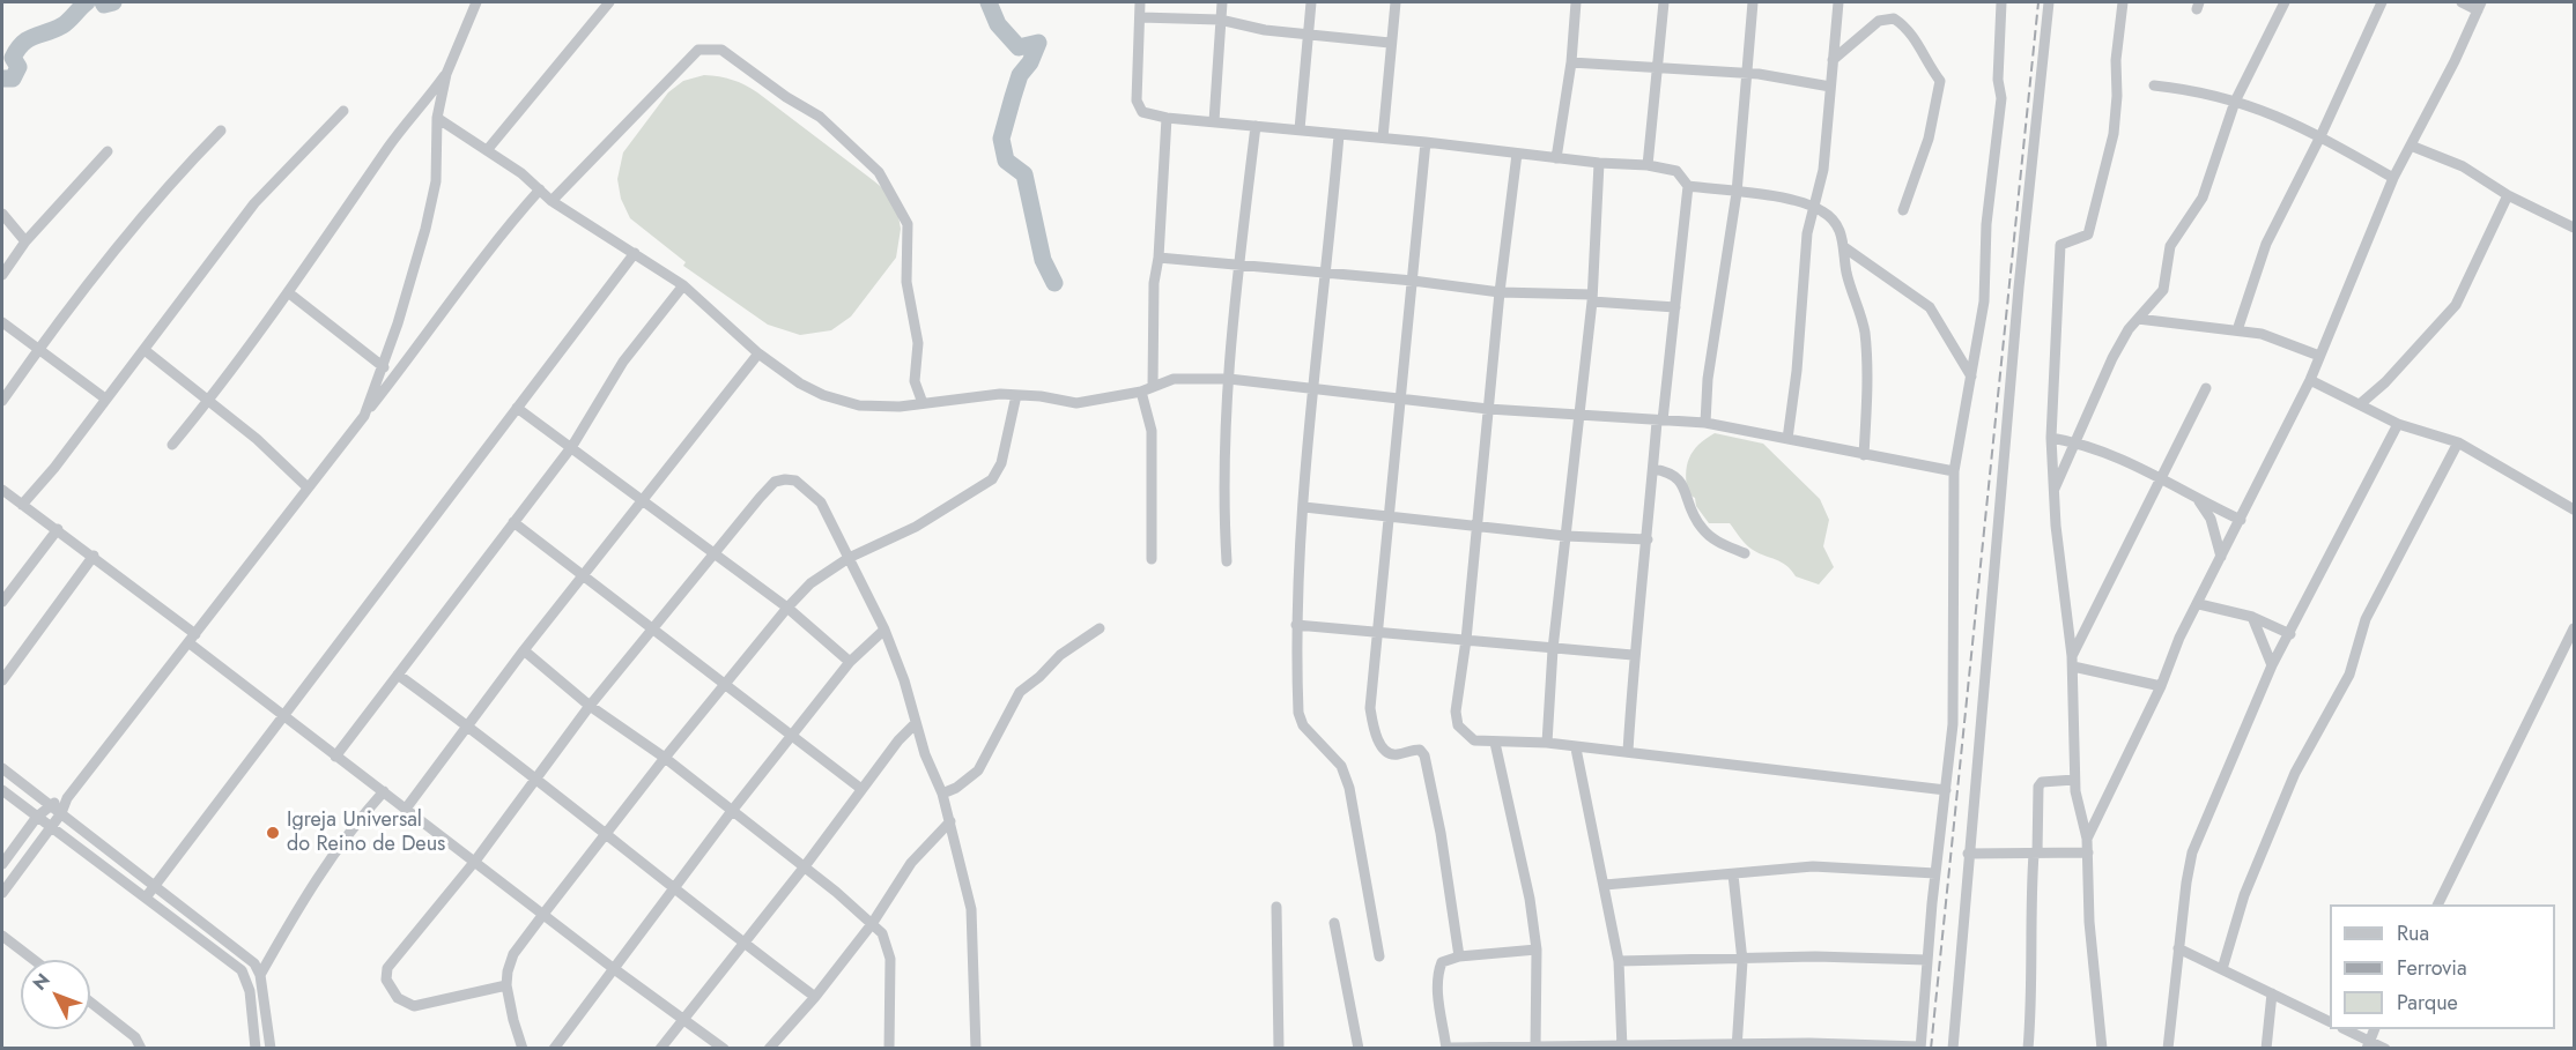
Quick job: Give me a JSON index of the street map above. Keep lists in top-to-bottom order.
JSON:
{
  "places": ["Igreja Universal do Reino de Deus"],
  "legend": ["Rua", "Ferrovia", "Parque"],
  "north": "top left"
}
